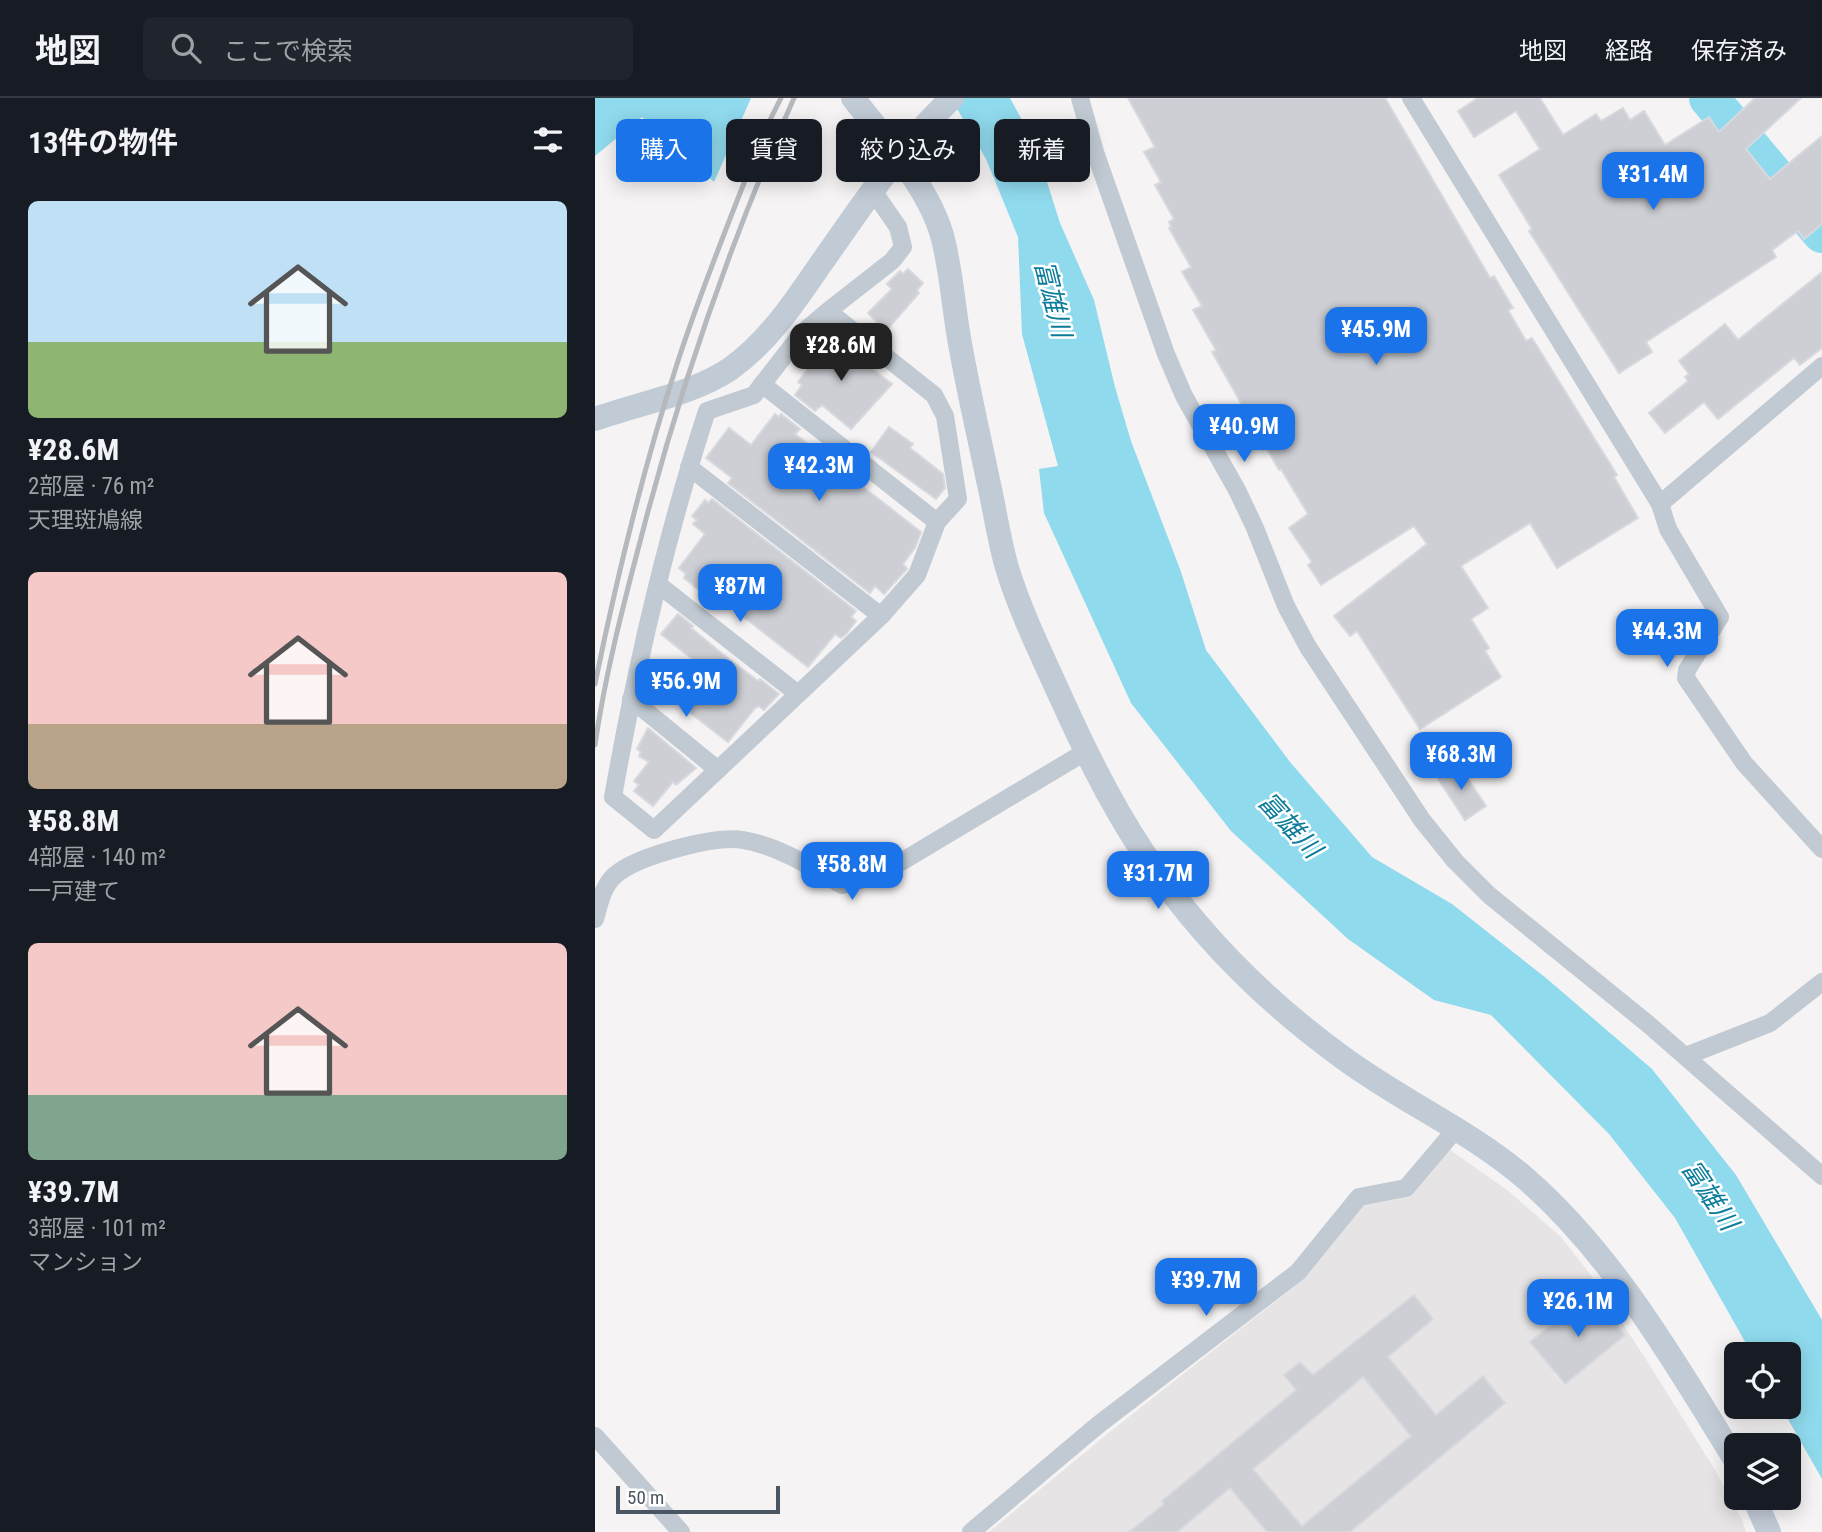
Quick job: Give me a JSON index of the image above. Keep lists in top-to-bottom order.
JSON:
{
  "water": ["富雄川"],
  "scale_bar": "50 m",
  "page": {
    "header": "地図",
    "search": "ここで検索",
    "nav": ["地図", "経路", "保存済み"],
    "heading": "13件の物件",
    "chip": [
      "購入",
      "賃貸",
      "絞り込み",
      "新着"
    ],
    "price": [
      "¥31.4M",
      "¥45.9M",
      "¥28.6M",
      "¥40.9M",
      "¥42.3M",
      "¥87M",
      "¥44.3M",
      "¥56.9M",
      "¥68.3M",
      "¥58.8M",
      "¥31.7M",
      "¥39.7M",
      "¥26.1M"
    ],
    "list": [
      {
        "name": "¥28.6M",
        "note": "2部屋 · 76 m² · 天理斑鳩線"
      },
      {
        "name": "¥58.8M",
        "note": "4部屋 · 140 m² · 一戸建て"
      },
      {
        "name": "¥39.7M",
        "note": "3部屋 · 101 m² · マンション"
      }
    ],
    "scale": "50 m"
  }
}
